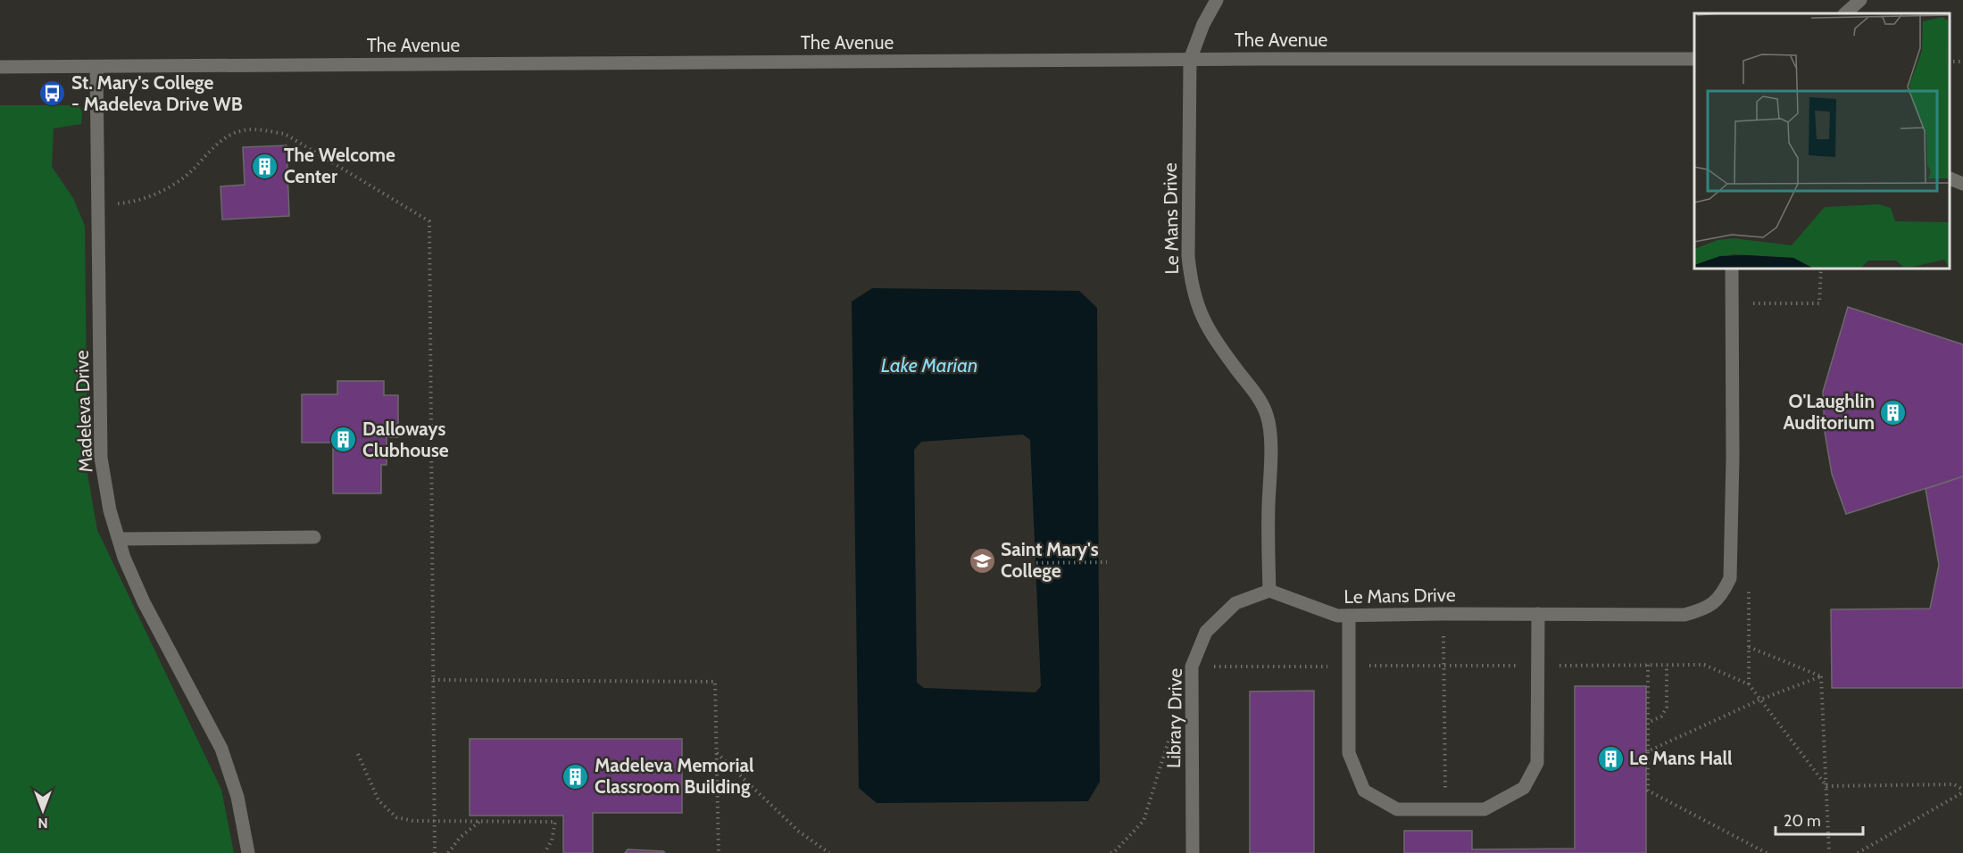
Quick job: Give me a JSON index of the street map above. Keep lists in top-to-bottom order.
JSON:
{
  "streets": {
    "street": [
      "The Avenue",
      "Le Mans Drive",
      "Madeleva Drive",
      "Library Drive"
    ]
  },
  "crossings": [
    ["The Avenue", "Le Mans Drive"],
    ["The Avenue", "Madeleva Drive"],
    ["Le Mans Drive", "Library Drive"]
  ],
  "water": ["Lake Marian"],
  "places": {
    "bus stop": ["St. Mary's College - Madeleva Drive WB"],
    "building": [
      "The Welcome Center",
      "O'Laughlin Auditorium",
      "Dalloways Clubhouse",
      "Le Mans Hall",
      "Madeleva Memorial Classroom Building"
    ],
    "school or university": ["Saint Mary's College"]
  },
  "scale_bar": "20 m",
  "north": "bottom"
}
